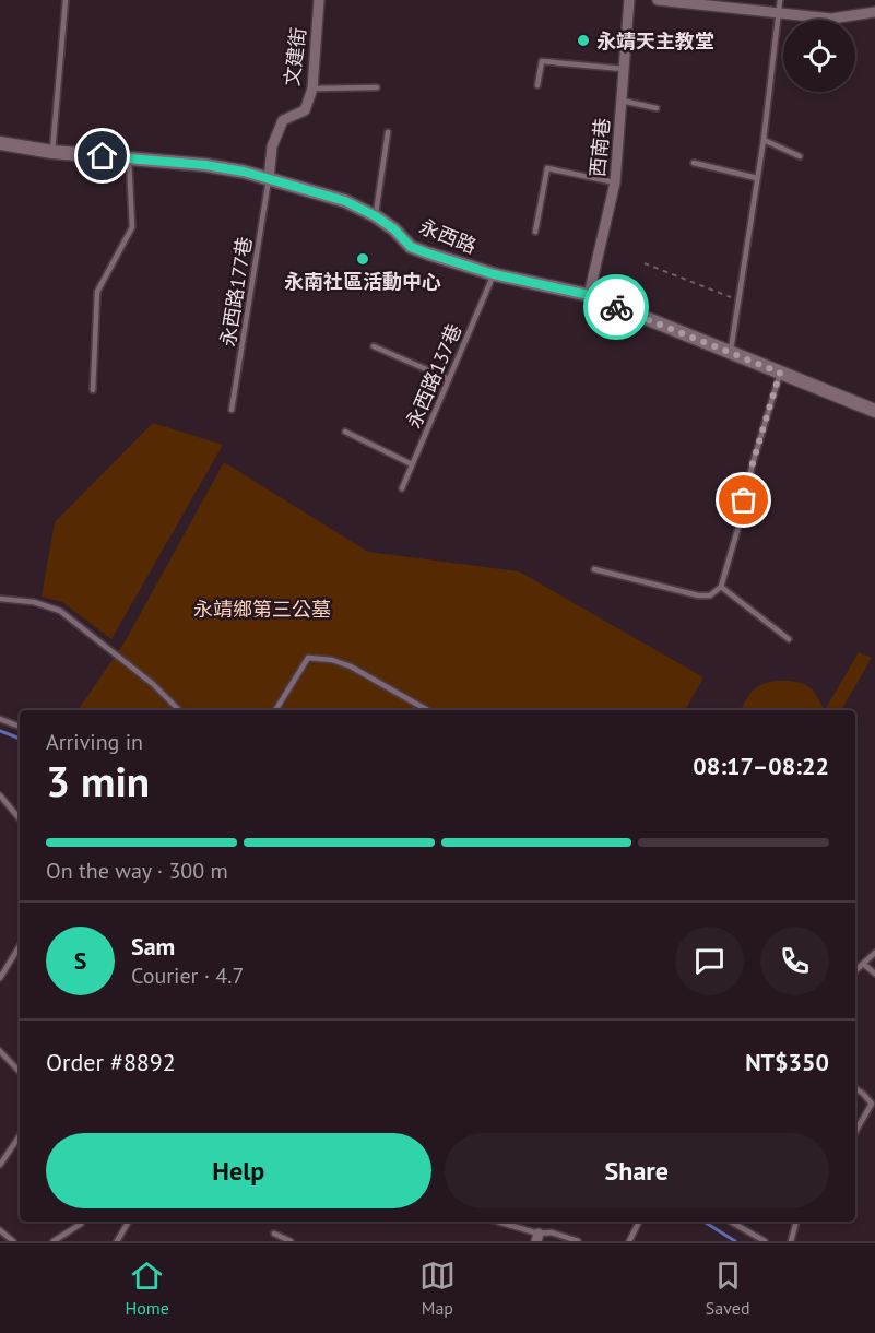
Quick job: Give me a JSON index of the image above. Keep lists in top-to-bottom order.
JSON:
{
  "streets": {
    "street": ["文建街", "西南巷", "永西路"],
    "lane": ["永西路177巷", "永西路137巷"]
  },
  "crossings": [
    ["文建街", "永西路"],
    ["文建街", "永西路177巷"],
    ["西南巷", "永西路"],
    ["永西路", "永西路177巷"],
    ["永西路", "永西路137巷"]
  ],
  "parks": ["永靖鄉第三公墓"],
  "places": ["永靖天主教堂", "永南社區活動中心"],
  "page": {
    "heading": ["3 min", "Arriving in", "08:17–08:22"],
    "panel": [
      "Sam",
      "Courier · 4.7",
      "Order #8892",
      "NT$350"
    ],
    "bar": "On the way · 300 m",
    "round": "S",
    "buttons": ["Help", "Share"],
    "tabs": ["Home", "Map", "Saved"]
  }
}
